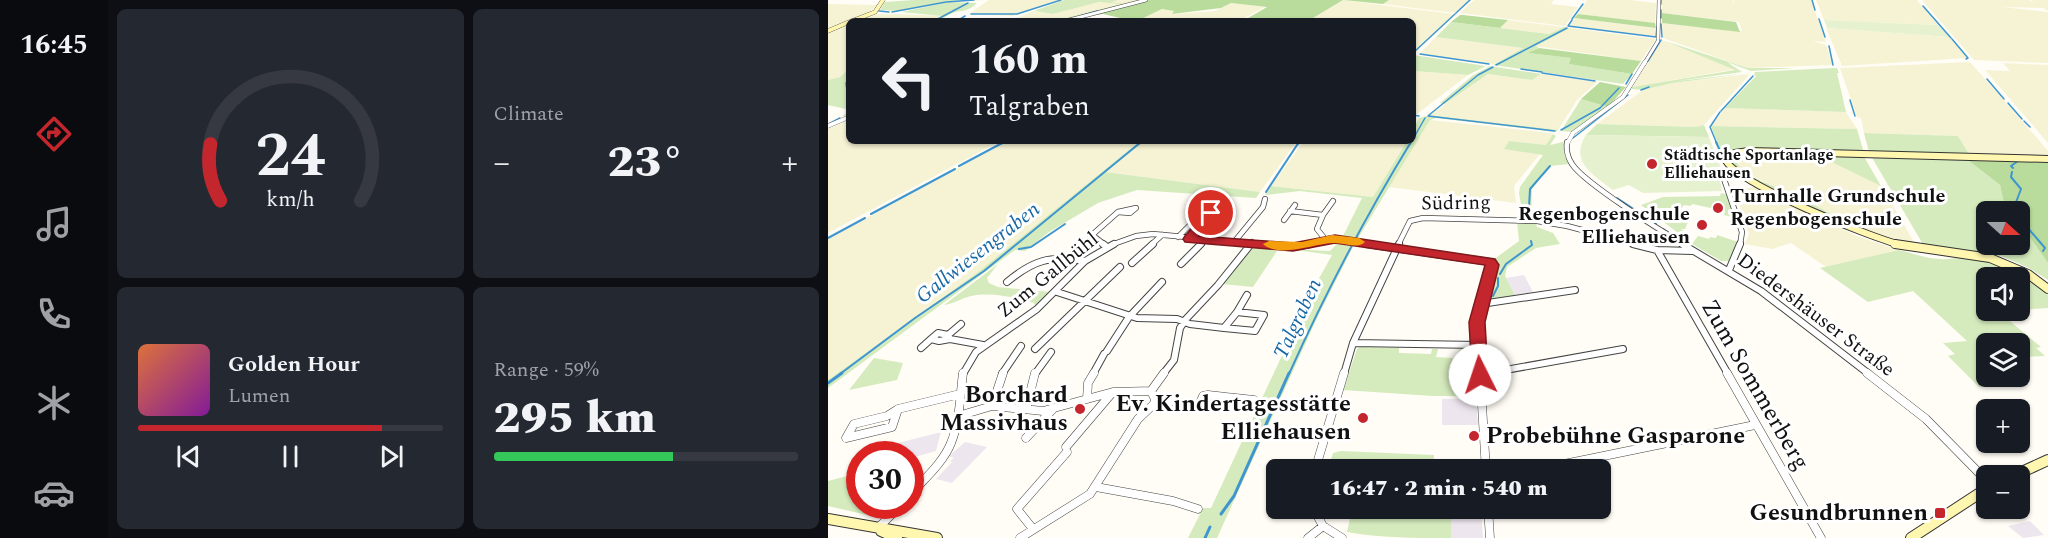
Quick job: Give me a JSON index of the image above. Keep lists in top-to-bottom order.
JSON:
{
  "streets": {
    "street": [
      "Südring",
      "Zum Gallbühl",
      "Diedershäuser Straße",
      "Zum Sommerberg"
    ]
  },
  "crossings": [
    ["Südring", "Zum Gallbühl"],
    ["Südring", "Diedershäuser Straße"],
    ["Südring", "Zum Sommerberg"]
  ],
  "water": ["Gallwiesengraben", "Talgraben"],
  "places": {
    "other": [
      "Städtische Sportanlage Elliehausen",
      "Turnhalle Grundschule Regenbogenschule",
      "Regenbogenschule Elliehausen",
      "Borchard Massivhaus",
      "Ev. Kindertagesstätte Elliehausen",
      "Probebühne Gasparone"
    ],
    "transit": ["Gesundbrunnen"]
  },
  "north": "right",
  "page": {
    "tabs": "16:45",
    "tile": [
      "Climate",
      ["Range · 59%", "295 km"]
    ],
    "turn": ["160 m", "Talgraben"],
    "heat": ["−", "23°", "+"],
    "map_buttons": ["+", "−"],
    "song": ["Golden Hour", "Lumen"],
    "limit": "30",
    "trip": "16:47 · 2 min · 540 m",
    "gauge": ["24", "km/h"]
  }
}
